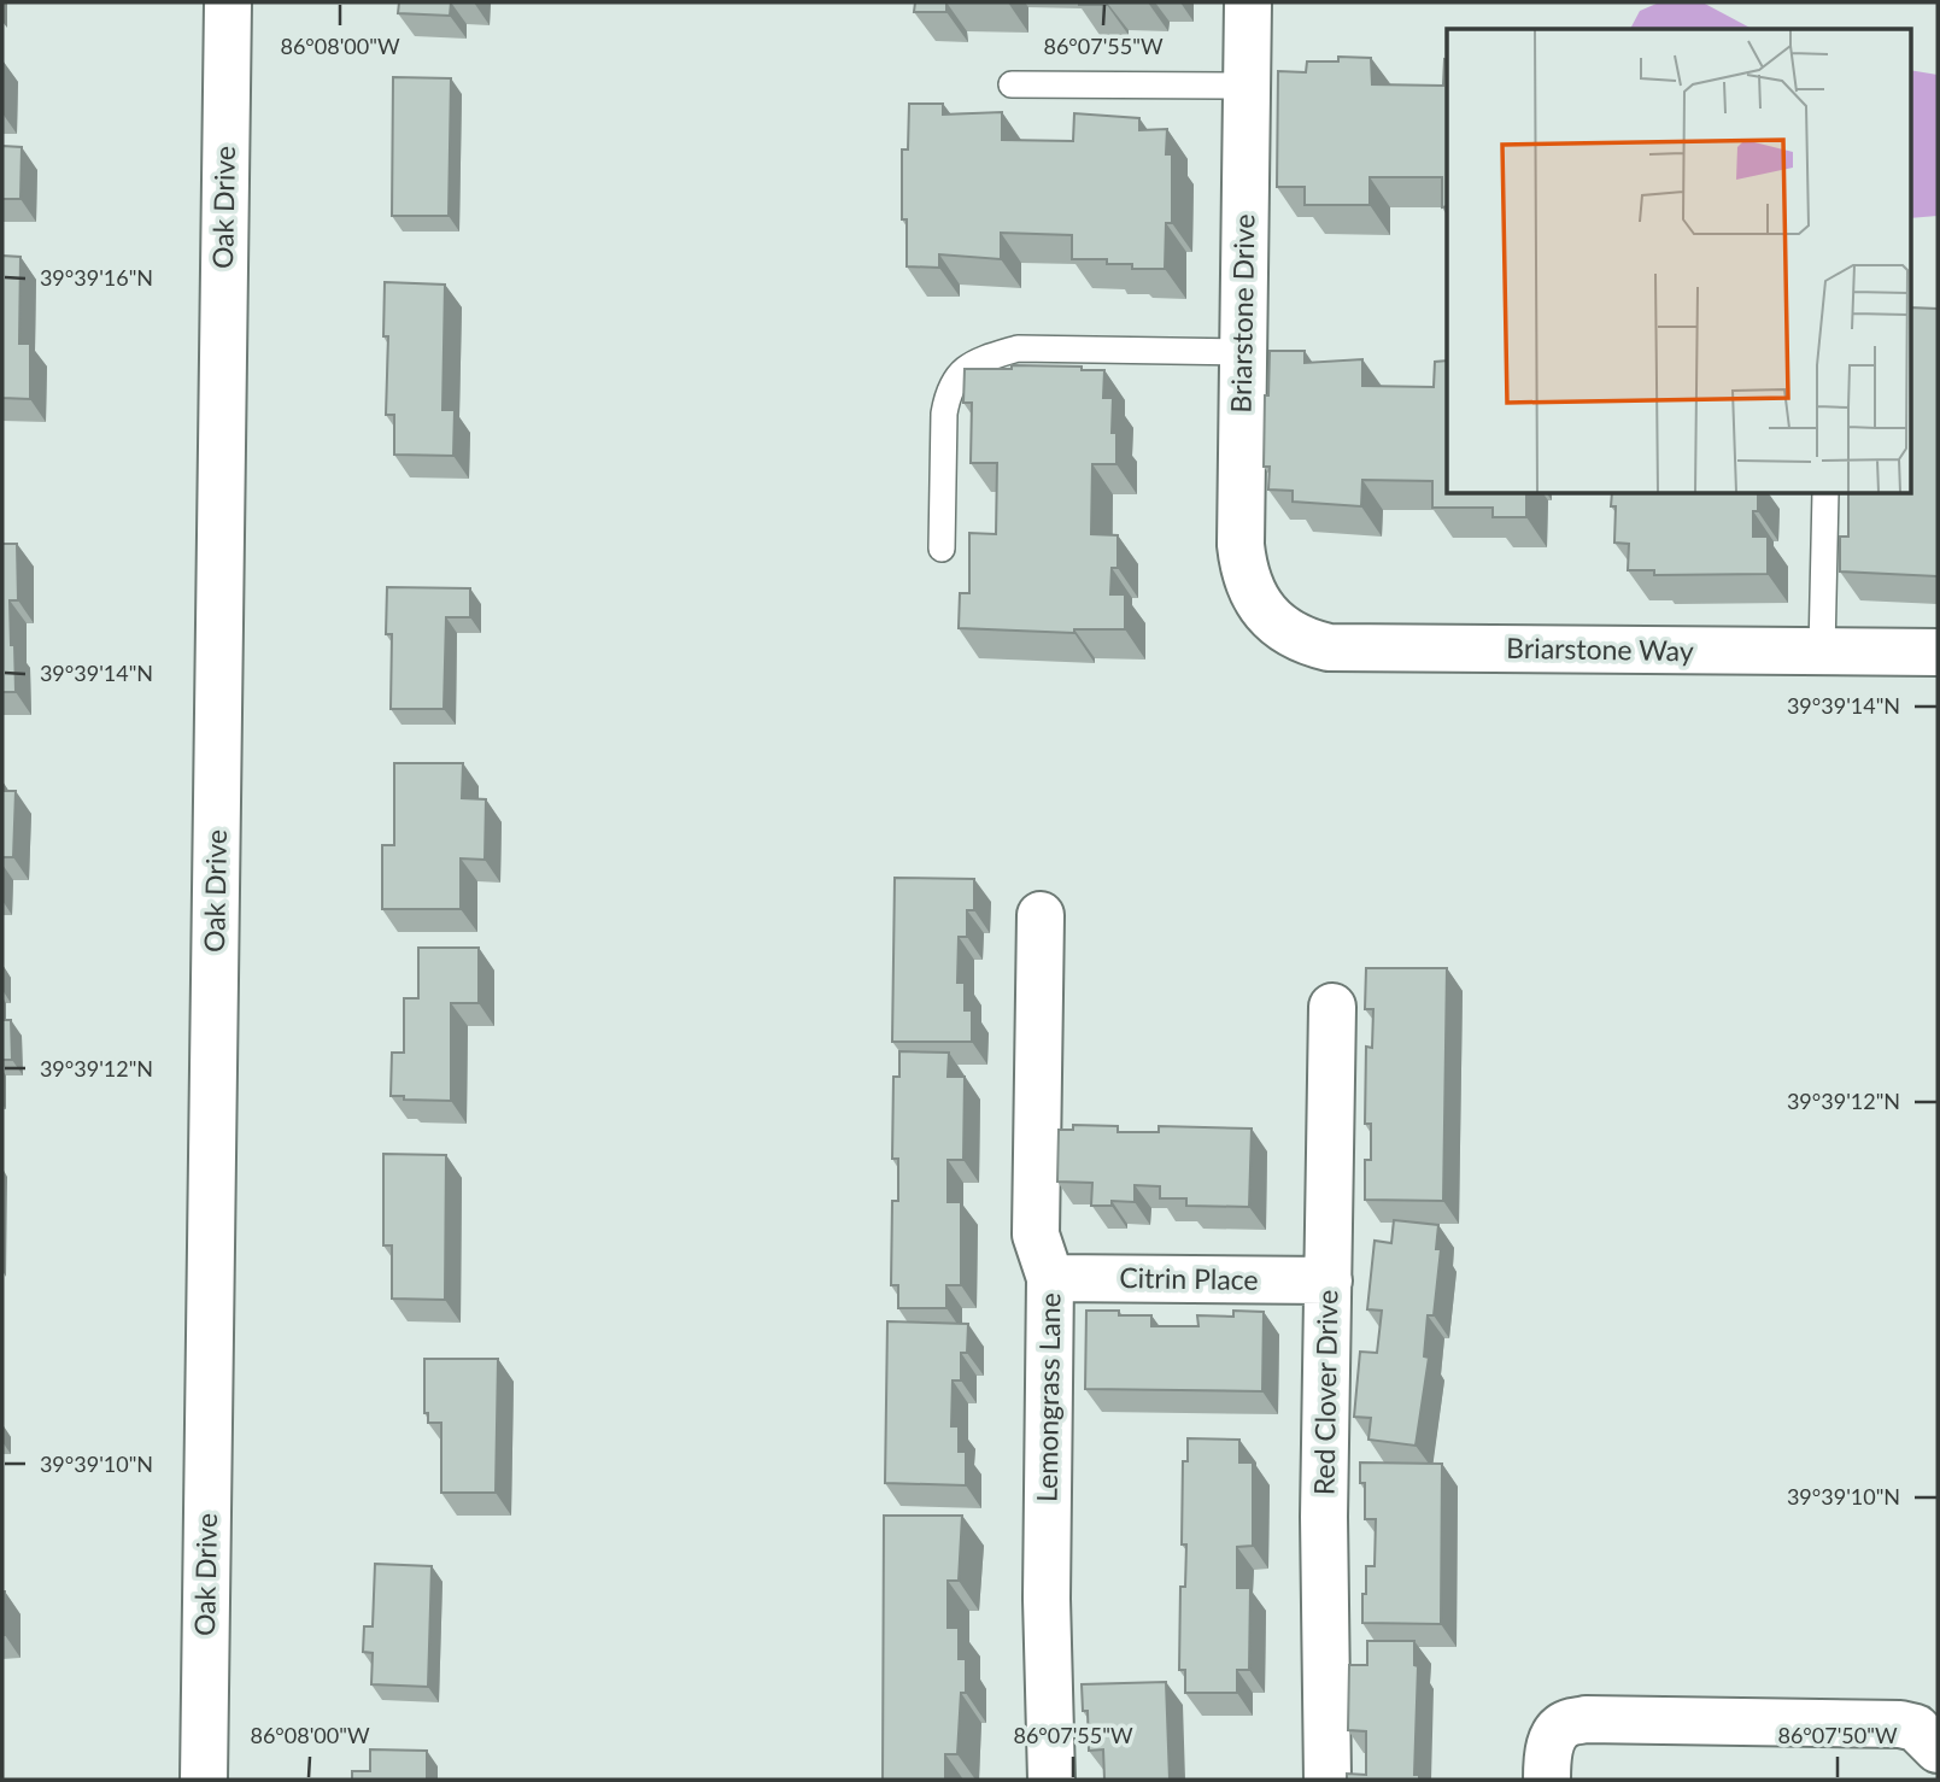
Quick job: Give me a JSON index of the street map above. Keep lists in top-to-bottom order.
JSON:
{
  "streets": {
    "street": [
      "Oak Drive",
      "Briarstone Drive",
      "Briarstone Way",
      "Citrin Place",
      "Red Clover Drive",
      "Lemongrass Lane"
    ]
  },
  "crossings": [
    ["Briarstone Drive", "Briarstone Way"],
    ["Citrin Place", "Red Clover Drive"],
    ["Citrin Place", "Lemongrass Lane"]
  ],
  "coordinates": [
    "86°08'00\"W",
    "86°07'55\"W",
    "39°39'16\"N",
    "39°39'14\"N",
    "39°39'12\"N",
    "39°39'10\"N",
    "86°07'50\"W"
  ]
}
